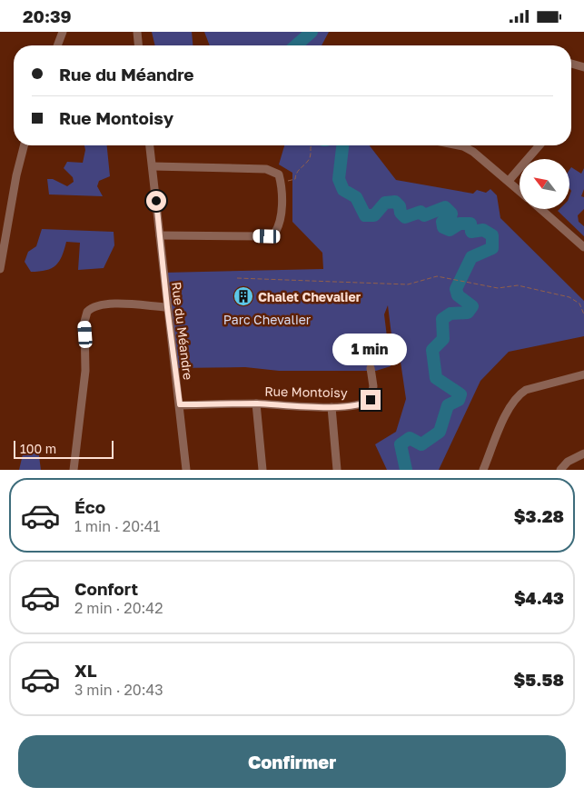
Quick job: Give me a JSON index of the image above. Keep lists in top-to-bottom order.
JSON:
{
  "streets": {
    "street": ["Rue du Méandre", "Rue Montoisy"]
  },
  "crossings": [
    ["Rue du Méandre", "Rue Montoisy"]
  ],
  "parks": ["Parc Chevalier"],
  "places": {
    "building": ["Chalet Chevalier"]
  },
  "scale_bar": "100 m",
  "north": "top left",
  "page": {
    "status": "20:39",
    "banner": ["Rue du Méandre", "Rue Montoisy"],
    "bubble": "1 min",
    "scale": "100 m",
    "list": [
      {
        "name": "Éco",
        "note": "1 min · 20:41",
        "value": "$3.28"
      },
      {
        "name": "Confort",
        "note": "2 min · 20:42",
        "value": "$4.43"
      },
      {
        "name": "XL",
        "note": "3 min · 20:43",
        "value": "$5.58"
      }
    ],
    "buttons": "Confirmer"
  }
}
